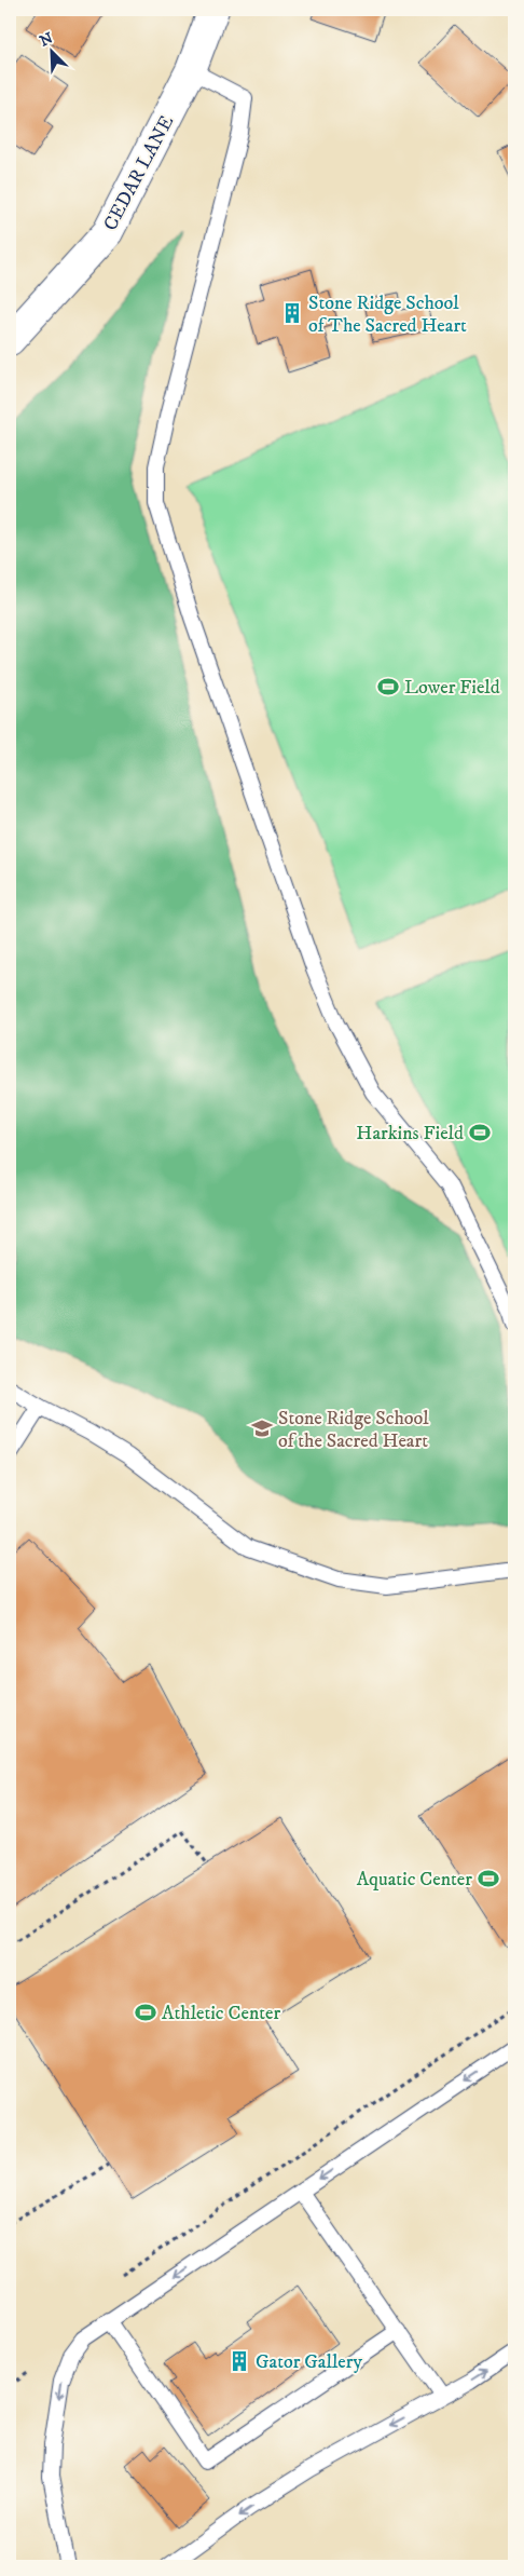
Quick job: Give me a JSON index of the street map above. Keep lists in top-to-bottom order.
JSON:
{
  "streets": {
    "street": ["CEDAR LANE"]
  },
  "places": {
    "building": ["Stone Ridge School of The Sacred Heart", "Gator Gallery"],
    "sports": [
      "Lower Field",
      "Harkins Field",
      "Aquatic Center",
      "Athletic Center"
    ],
    "school or university": ["Stone Ridge School of the Sacred Heart"]
  },
  "north": "top left"
}
